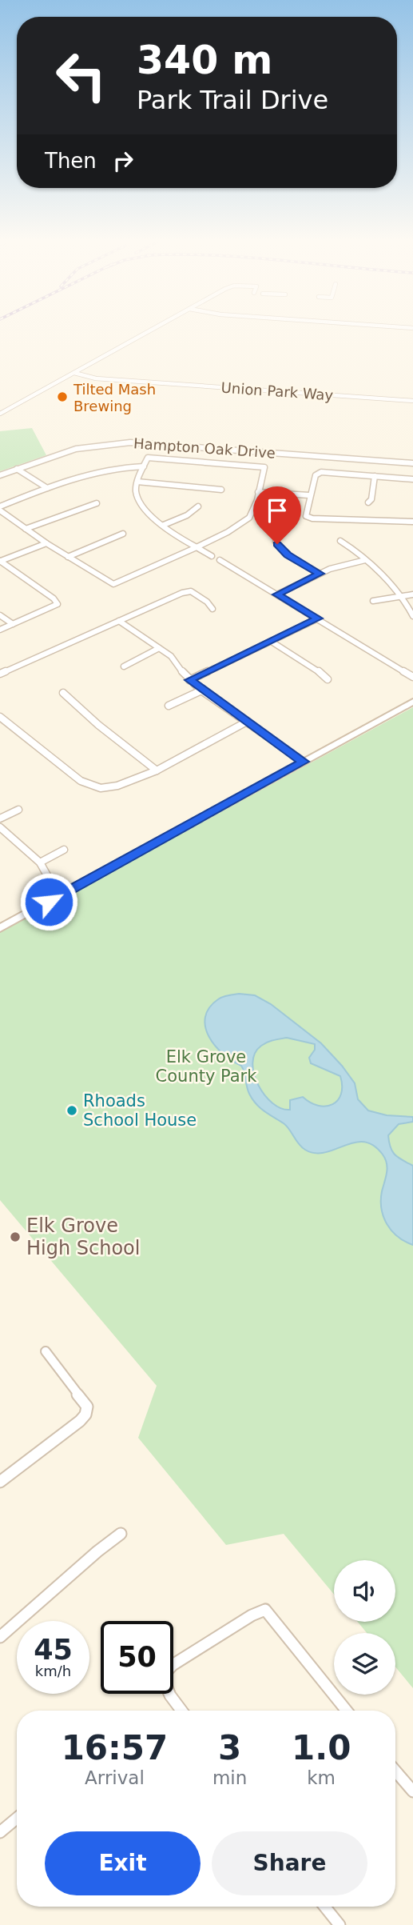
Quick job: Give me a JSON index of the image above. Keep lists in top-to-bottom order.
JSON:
{
  "streets": {
    "street": ["Union Park Way", "Hampton Oak Drive"]
  },
  "parks": ["Elk Grove County Park"],
  "places": ["Tilted Mash Brewing", "Rhoads School House", "Elk Grove High School"],
  "page": {
    "turn": ["340 m", "Park Trail Drive"],
    "then": "Then",
    "speed": "45 km/h",
    "limit": "50",
    "eta": [
      "16:57",
      "Arrival",
      "3",
      "min",
      "1.0",
      "km"
    ],
    "buttons": ["Exit", "Share"]
  }
}
